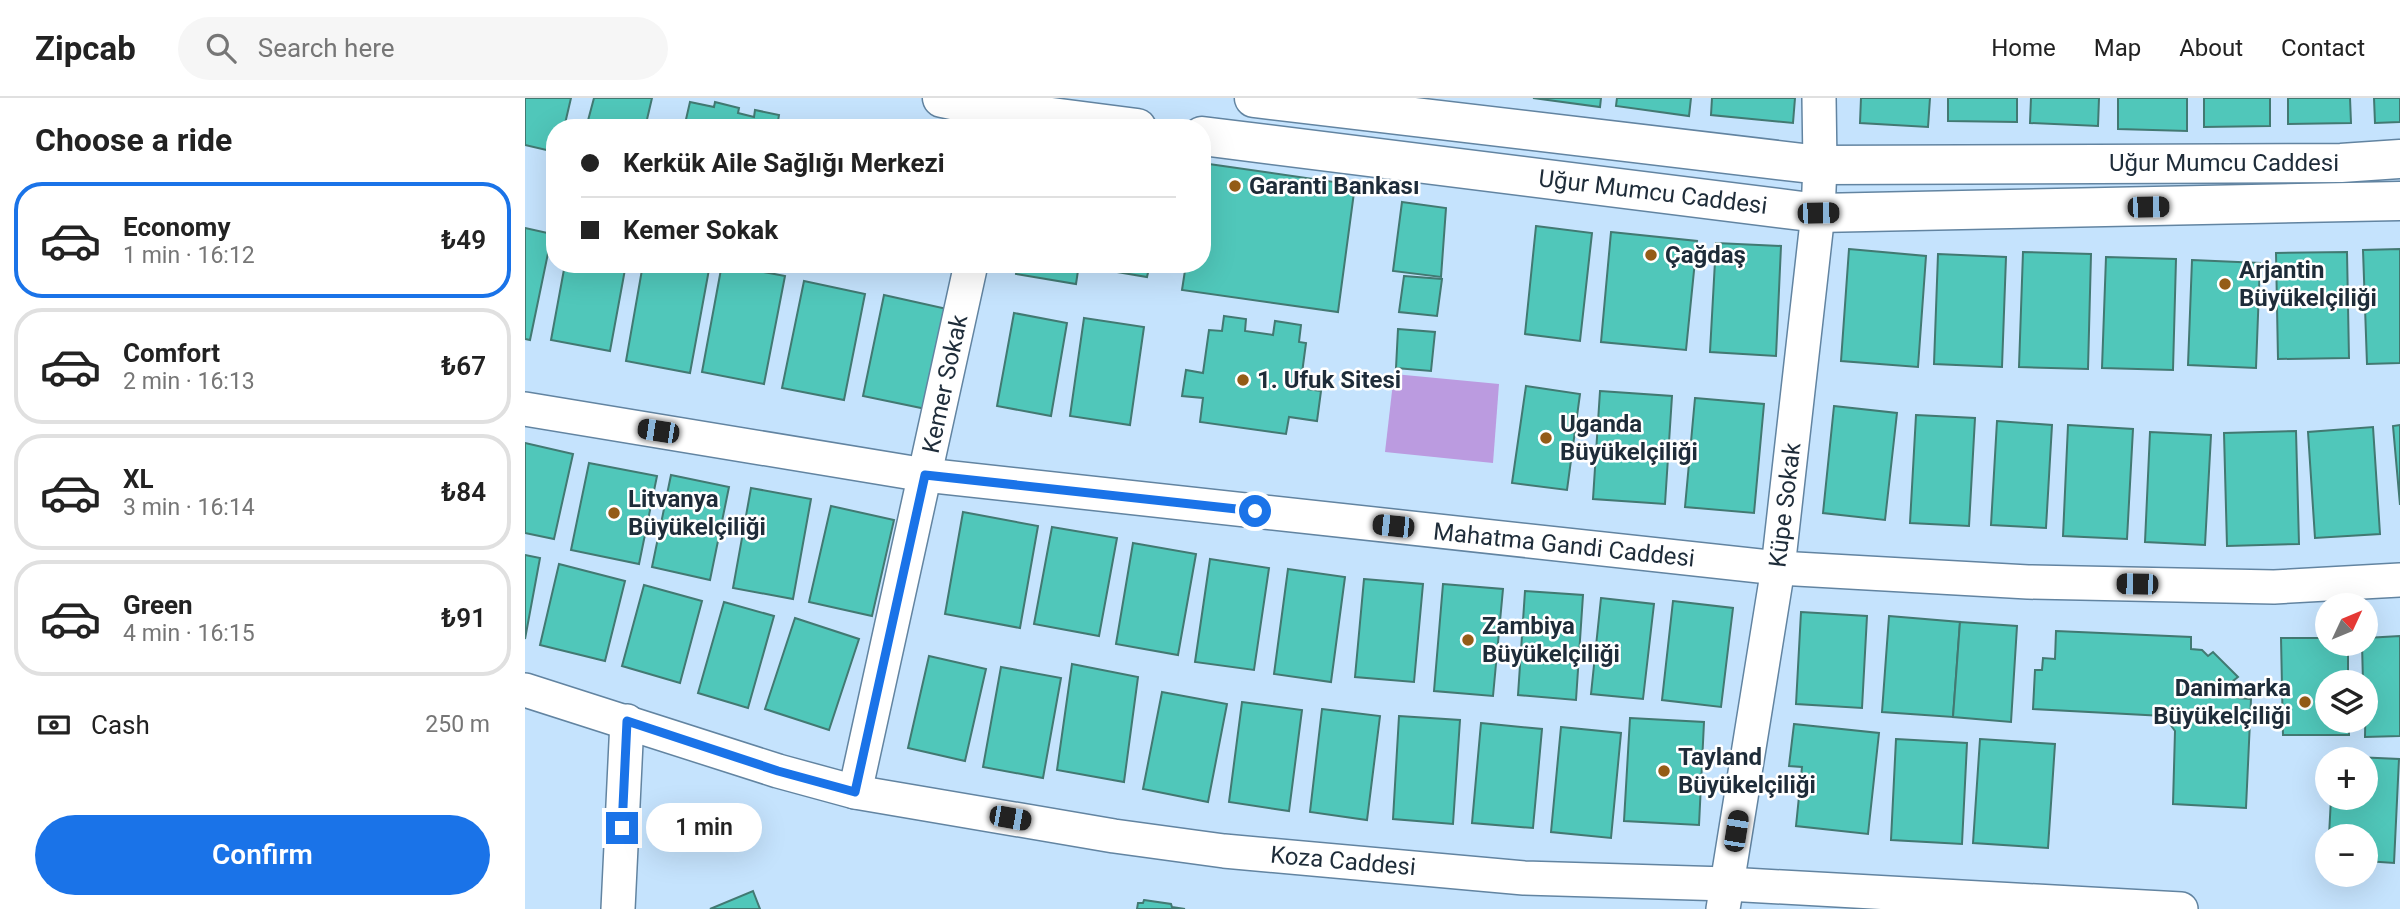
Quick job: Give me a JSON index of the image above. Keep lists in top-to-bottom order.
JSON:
{
  "streets": {
    "main road": ["Uğur Mumcu Caddesi"],
    "street": [
      "Kemer Sokak",
      "Küpe Sokak",
      "Mahatma Gandi Caddesi",
      "Koza Caddesi"
    ]
  },
  "crossings": [
    ["Uğur Mumcu Caddesi", "Küpe Sokak"],
    ["Kemer Sokak", "Mahatma Gandi Caddesi"],
    ["Kemer Sokak", "Koza Caddesi"],
    ["Küpe Sokak", "Mahatma Gandi Caddesi"],
    ["Küpe Sokak", "Koza Caddesi"]
  ],
  "places": [
    "Garanti Bankası",
    "Çağdaş",
    "Arjantin Büyükelçiliği",
    "1. Ufuk Sitesi",
    "Uganda Büyükelçiliği",
    "Litvanya Büyükelçiliği",
    "Zambiya Büyükelçiliği",
    "Danimarka Büyükelçiliği",
    "Tayland Büyükelçiliği"
  ],
  "north": "top right",
  "page": {
    "header": "Zipcab",
    "search": "Search here",
    "nav": [
      "Home",
      "Map",
      "About",
      "Contact"
    ],
    "heading": "Choose a ride",
    "banner": ["Kerkük Aile Sağlığı Merkezi", "Kemer Sokak"],
    "list": [
      {
        "name": "Economy",
        "note": "1 min · 16:12",
        "value": "₺49"
      },
      {
        "name": "Comfort",
        "note": "2 min · 16:13",
        "value": "₺67"
      },
      {
        "name": "XL",
        "note": "3 min · 16:14",
        "value": "₺84"
      },
      {
        "name": "Green",
        "note": "4 min · 16:15",
        "value": "₺91"
      }
    ],
    "map_buttons": ["+", "−"],
    "pay": ["Cash", "250 m"],
    "buttons": "Confirm",
    "bubble": "1 min"
  }
}
